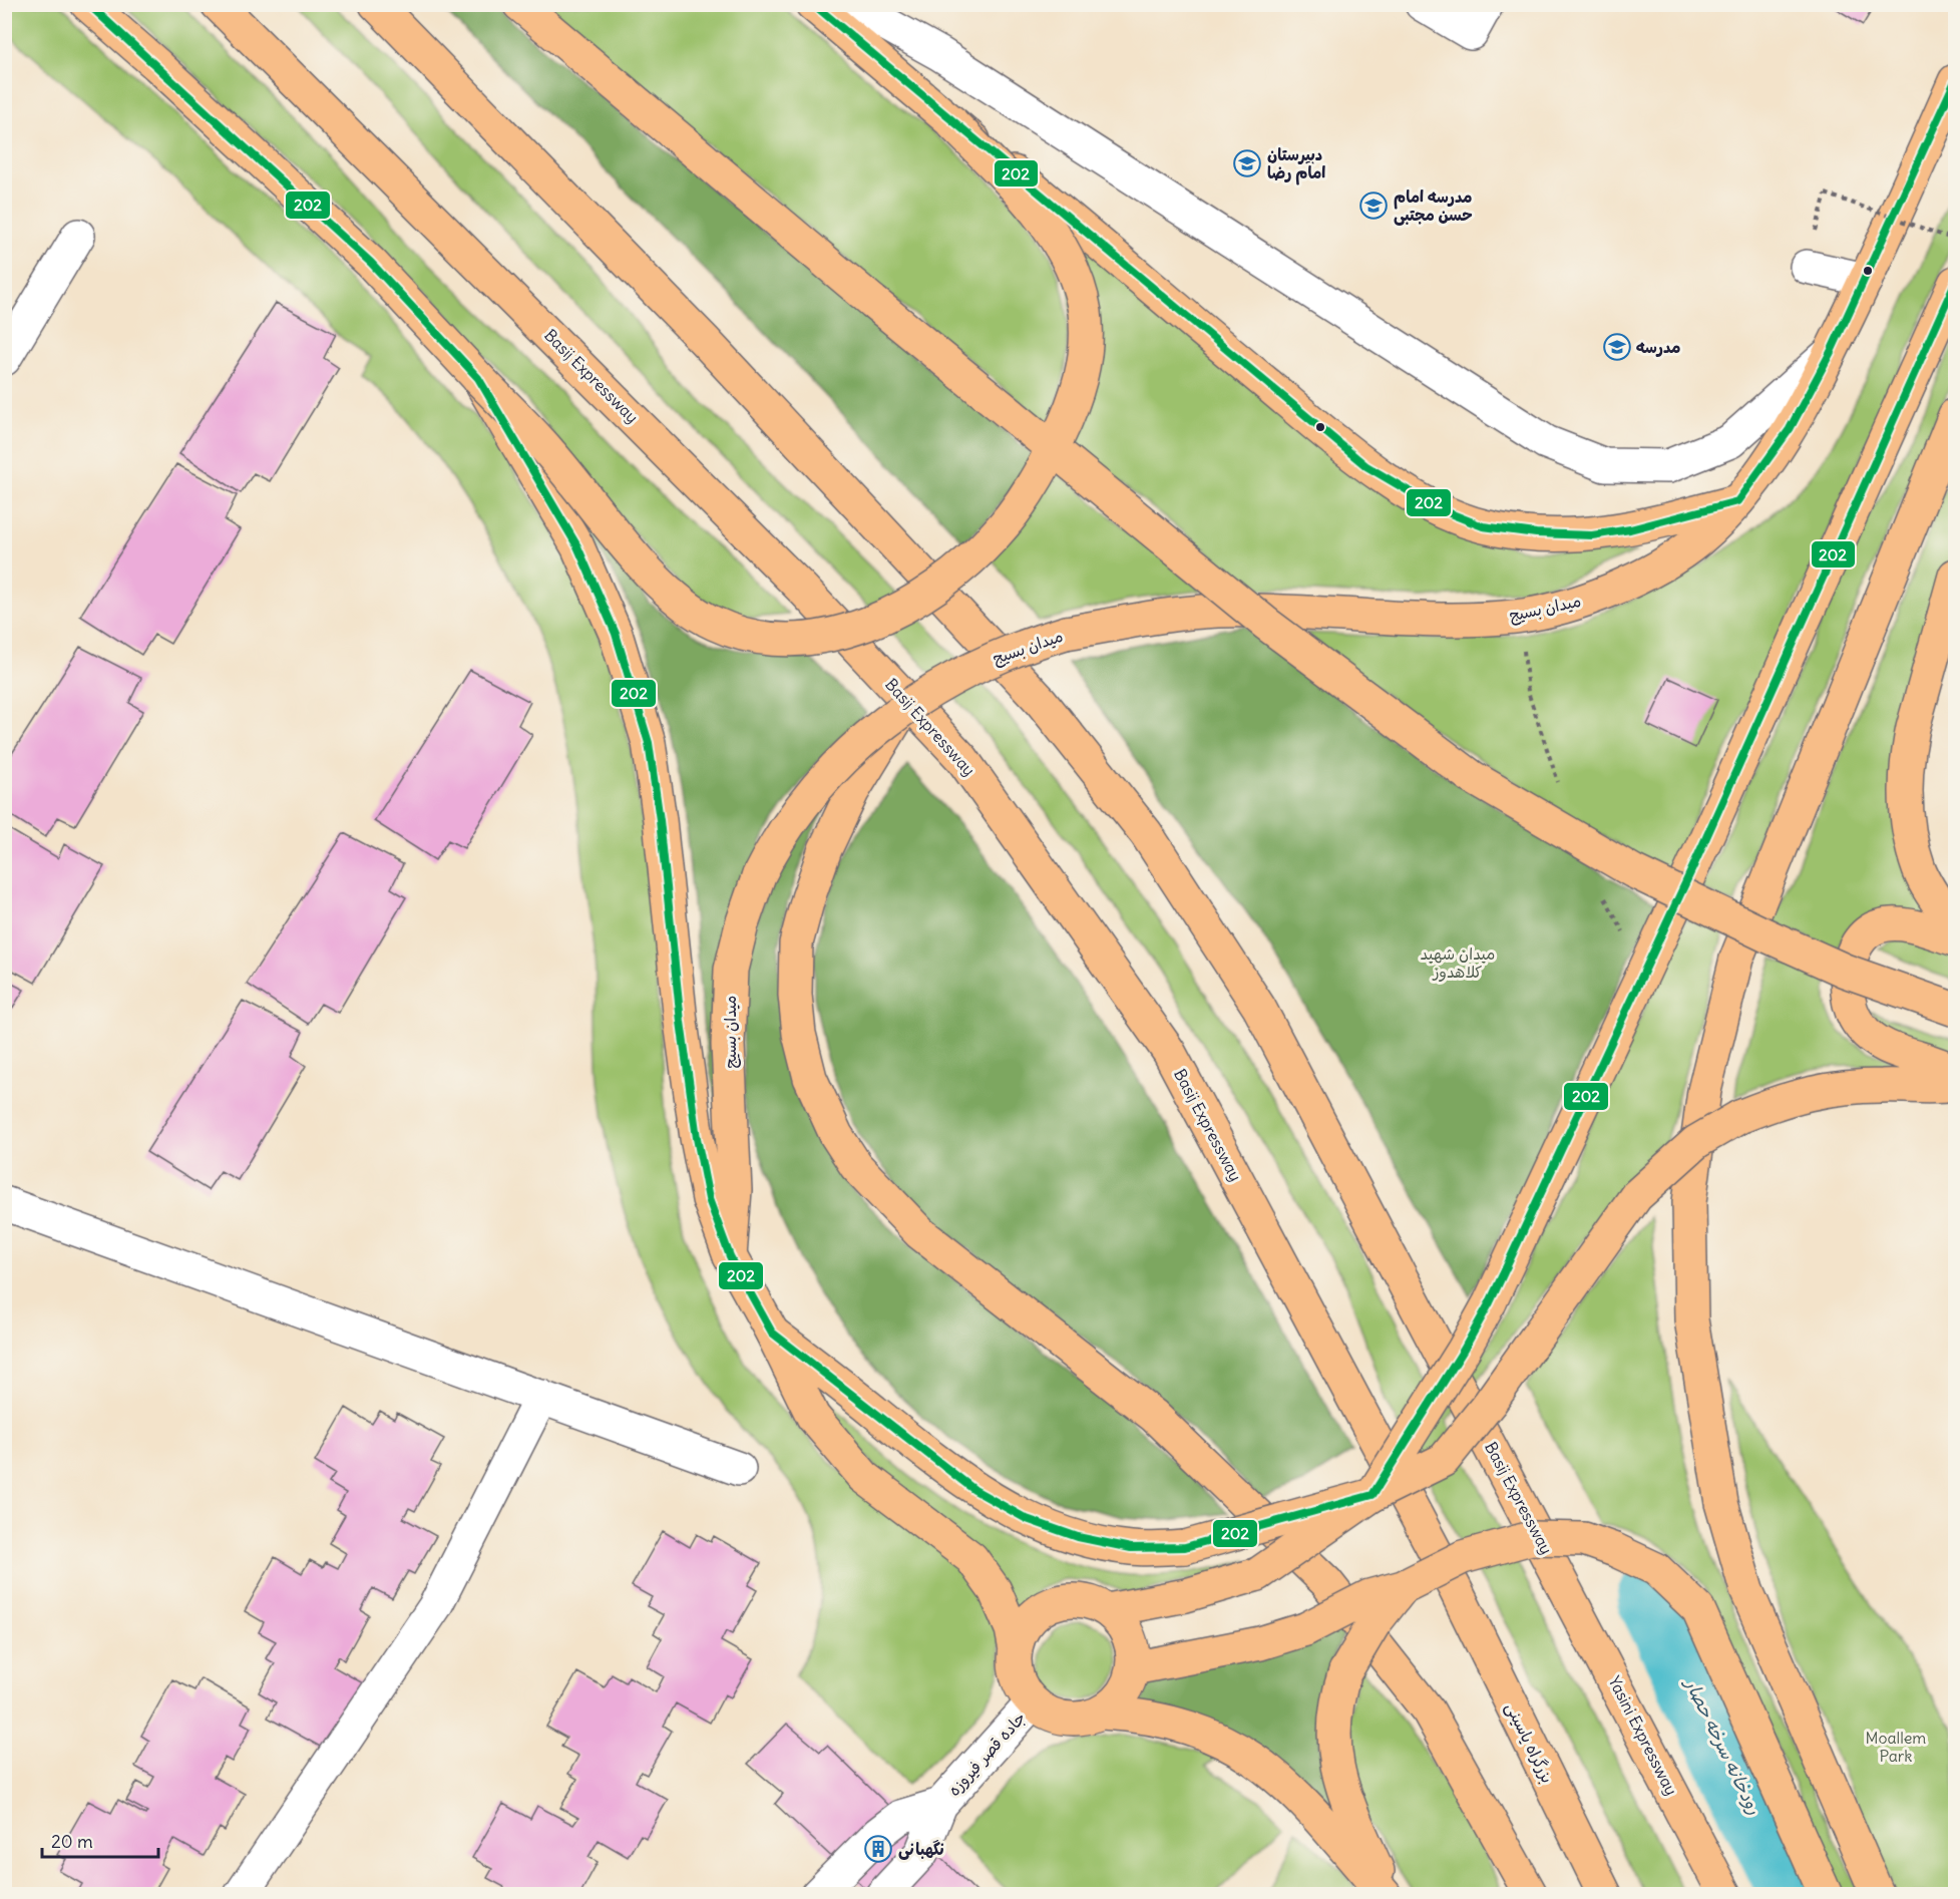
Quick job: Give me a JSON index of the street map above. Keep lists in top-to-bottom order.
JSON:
{
  "streets": {
    "main road": [
      "Basij Expressway",
      "میدان بسیج",
      "Yasini Expressway",
      "بزرگراه یاسینی"
    ],
    "street": ["جاده قصر فیروزه"]
  },
  "crossings": [
    ["Basij Expressway", "Yasini Expressway"],
    ["Basij Expressway", "بزرگراه یاسینی"]
  ],
  "water": ["رودخانه سرخه حصار"],
  "parks": ["میدان شهید کلاهدوز", "Moallem Park"],
  "places": {
    "school or university": ["دبیرستان امام رضا", "مدرسه امام حسن مجتبی", "مدرسه"],
    "building": ["نگهبانی"]
  },
  "lines": ["transit line 202"],
  "scale_bar": "20 m"
}
